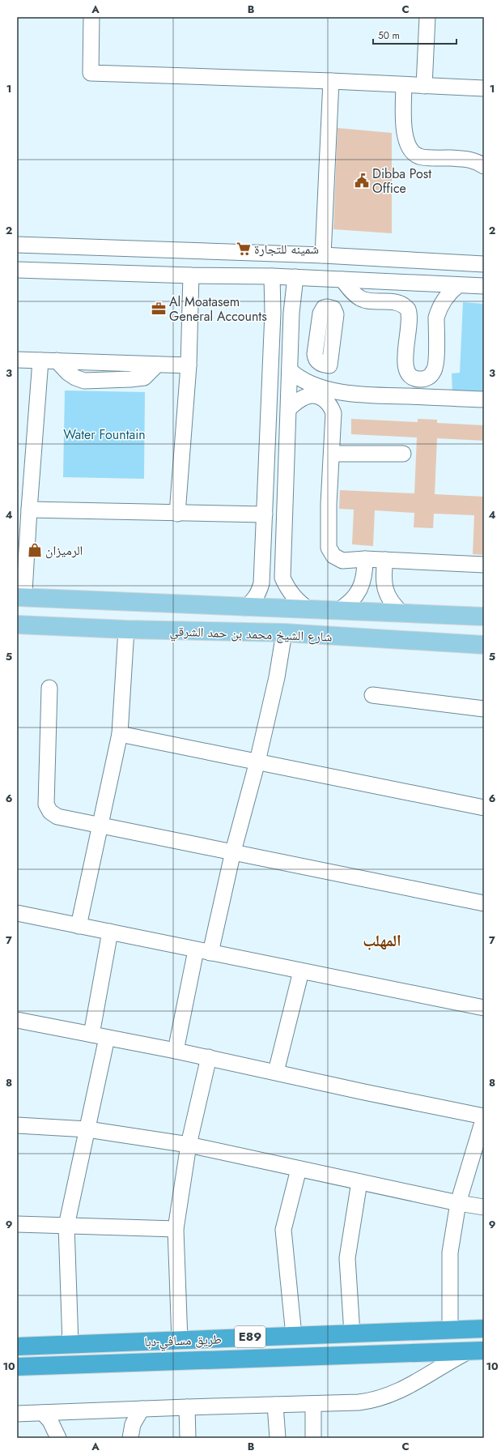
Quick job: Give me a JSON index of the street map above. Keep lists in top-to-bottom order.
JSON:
{
  "streets": {
    "highway": ["E89", "طريق مسافي-دبا"],
    "main road": ["شارع الشيخ محمد بن حمد الشرقي"]
  },
  "districts": ["المهلب"],
  "parks": ["Water Fountain"],
  "places": {
    "public building": ["Dibba Post Office"],
    "supermarket": ["شمينه للتجارة"],
    "office": ["Al Moatasem General Accounts"],
    "shop": ["الرميزان"]
  },
  "scale_bar": "50 m",
  "grid": {
    "columns": ["A", "B", "C"],
    "rows": [
      "1",
      "2",
      "3",
      "4",
      "5",
      "6",
      "7",
      "8",
      "9",
      "10"
    ]
  }
}
